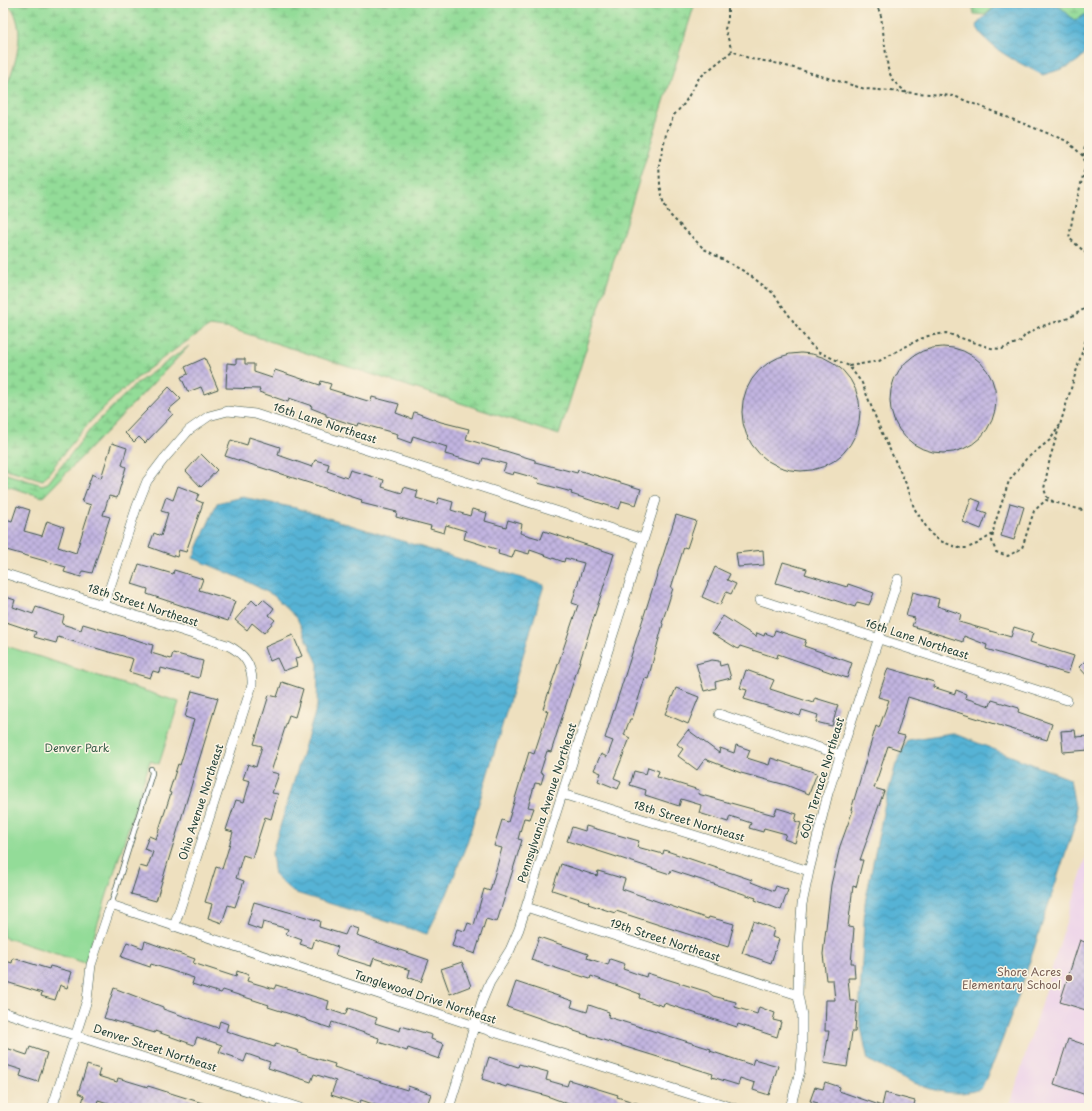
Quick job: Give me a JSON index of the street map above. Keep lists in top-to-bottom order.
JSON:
{
  "streets": {
    "street": [
      "16th Lane Northeast",
      "18th Street Northeast",
      "60th Terrace Northeast",
      "Ohio Avenue Northeast",
      "Pennsylvania Avenue Northeast",
      "19th Street Northeast",
      "Tanglewood Drive Northeast",
      "Denver Street Northeast"
    ]
  },
  "crossings": [
    ["16th Lane Northeast", "18th Street Northeast"],
    ["16th Lane Northeast", "60th Terrace Northeast"],
    ["16th Lane Northeast", "Pennsylvania Avenue Northeast"],
    ["18th Street Northeast", "60th Terrace Northeast"],
    ["18th Street Northeast", "Ohio Avenue Northeast"],
    ["18th Street Northeast", "Pennsylvania Avenue Northeast"],
    ["60th Terrace Northeast", "19th Street Northeast"],
    ["Ohio Avenue Northeast", "Tanglewood Drive Northeast"],
    ["Pennsylvania Avenue Northeast", "19th Street Northeast"],
    ["Pennsylvania Avenue Northeast", "Tanglewood Drive Northeast"]
  ],
  "parks": ["Denver Park"],
  "places": ["Shore Acres Elementary School"]
}
